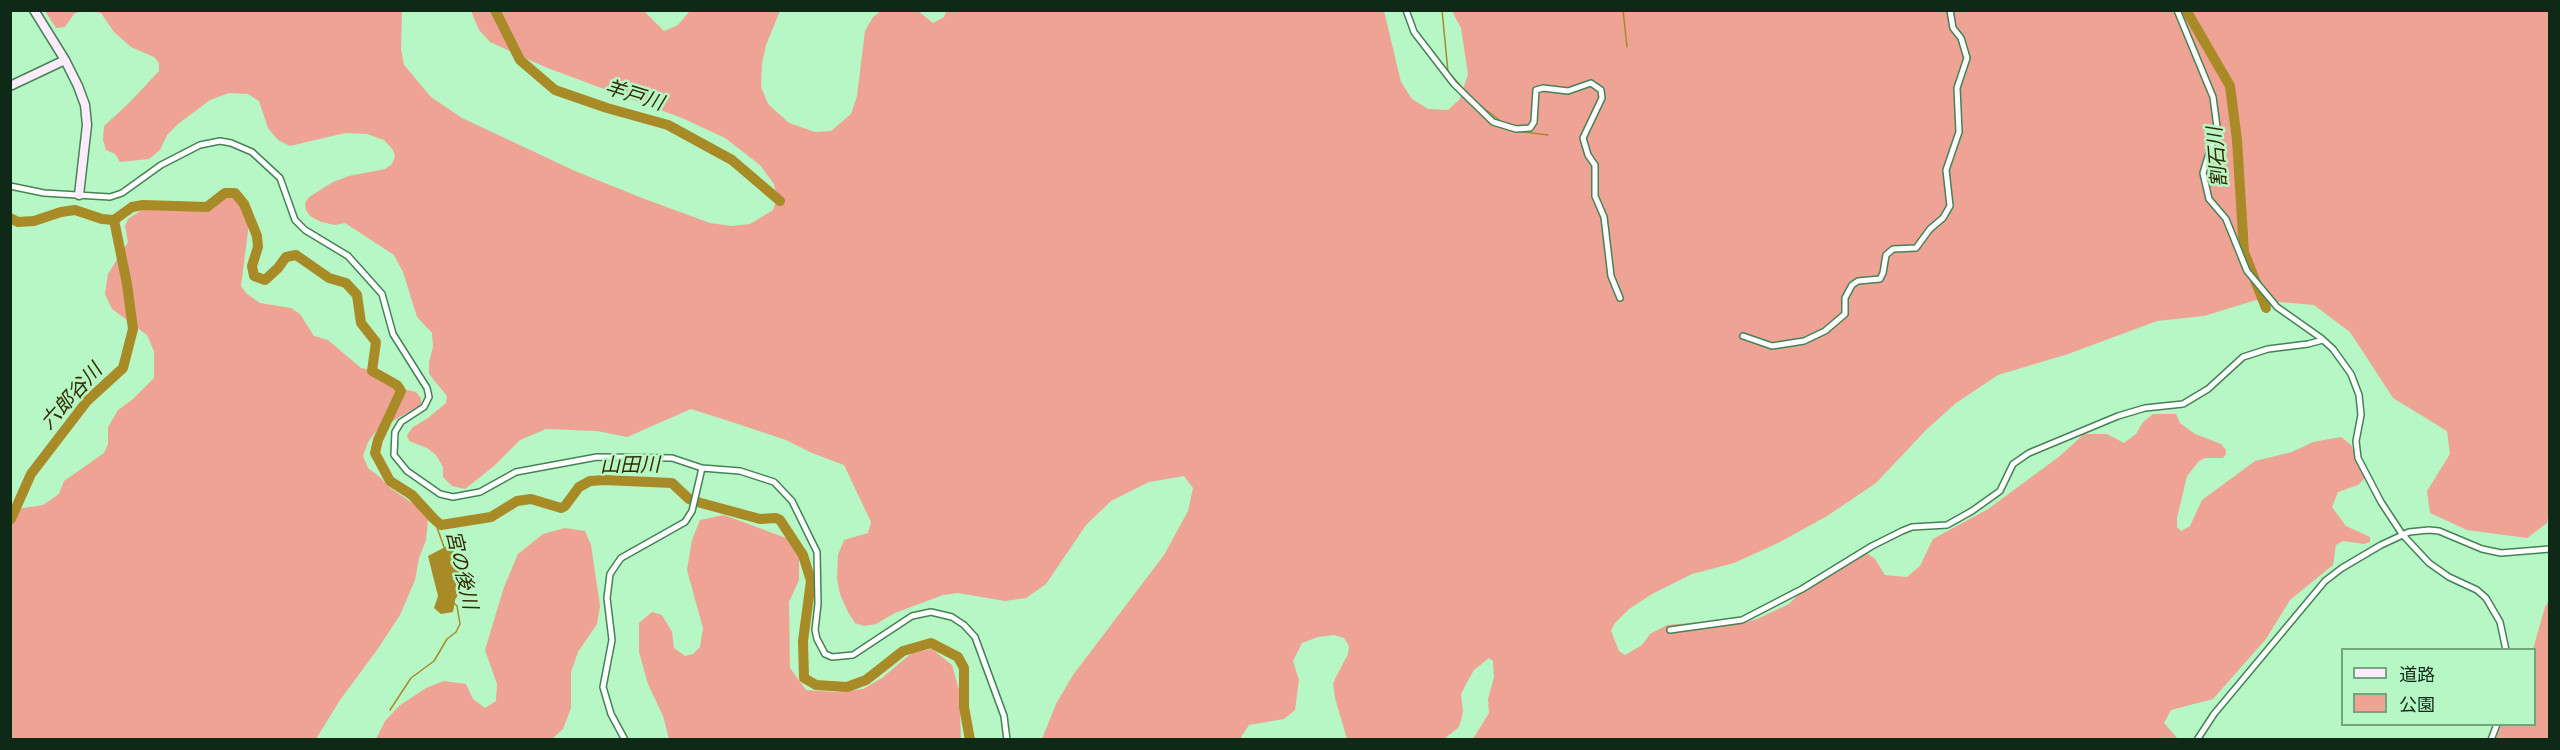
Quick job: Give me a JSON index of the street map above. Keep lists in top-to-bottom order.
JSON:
{
  "water": [
    "羊戸川",
    "割石川",
    "六郎谷川",
    "山田川",
    "宮の後川"
  ],
  "legend": ["道路", "公園"]
}
